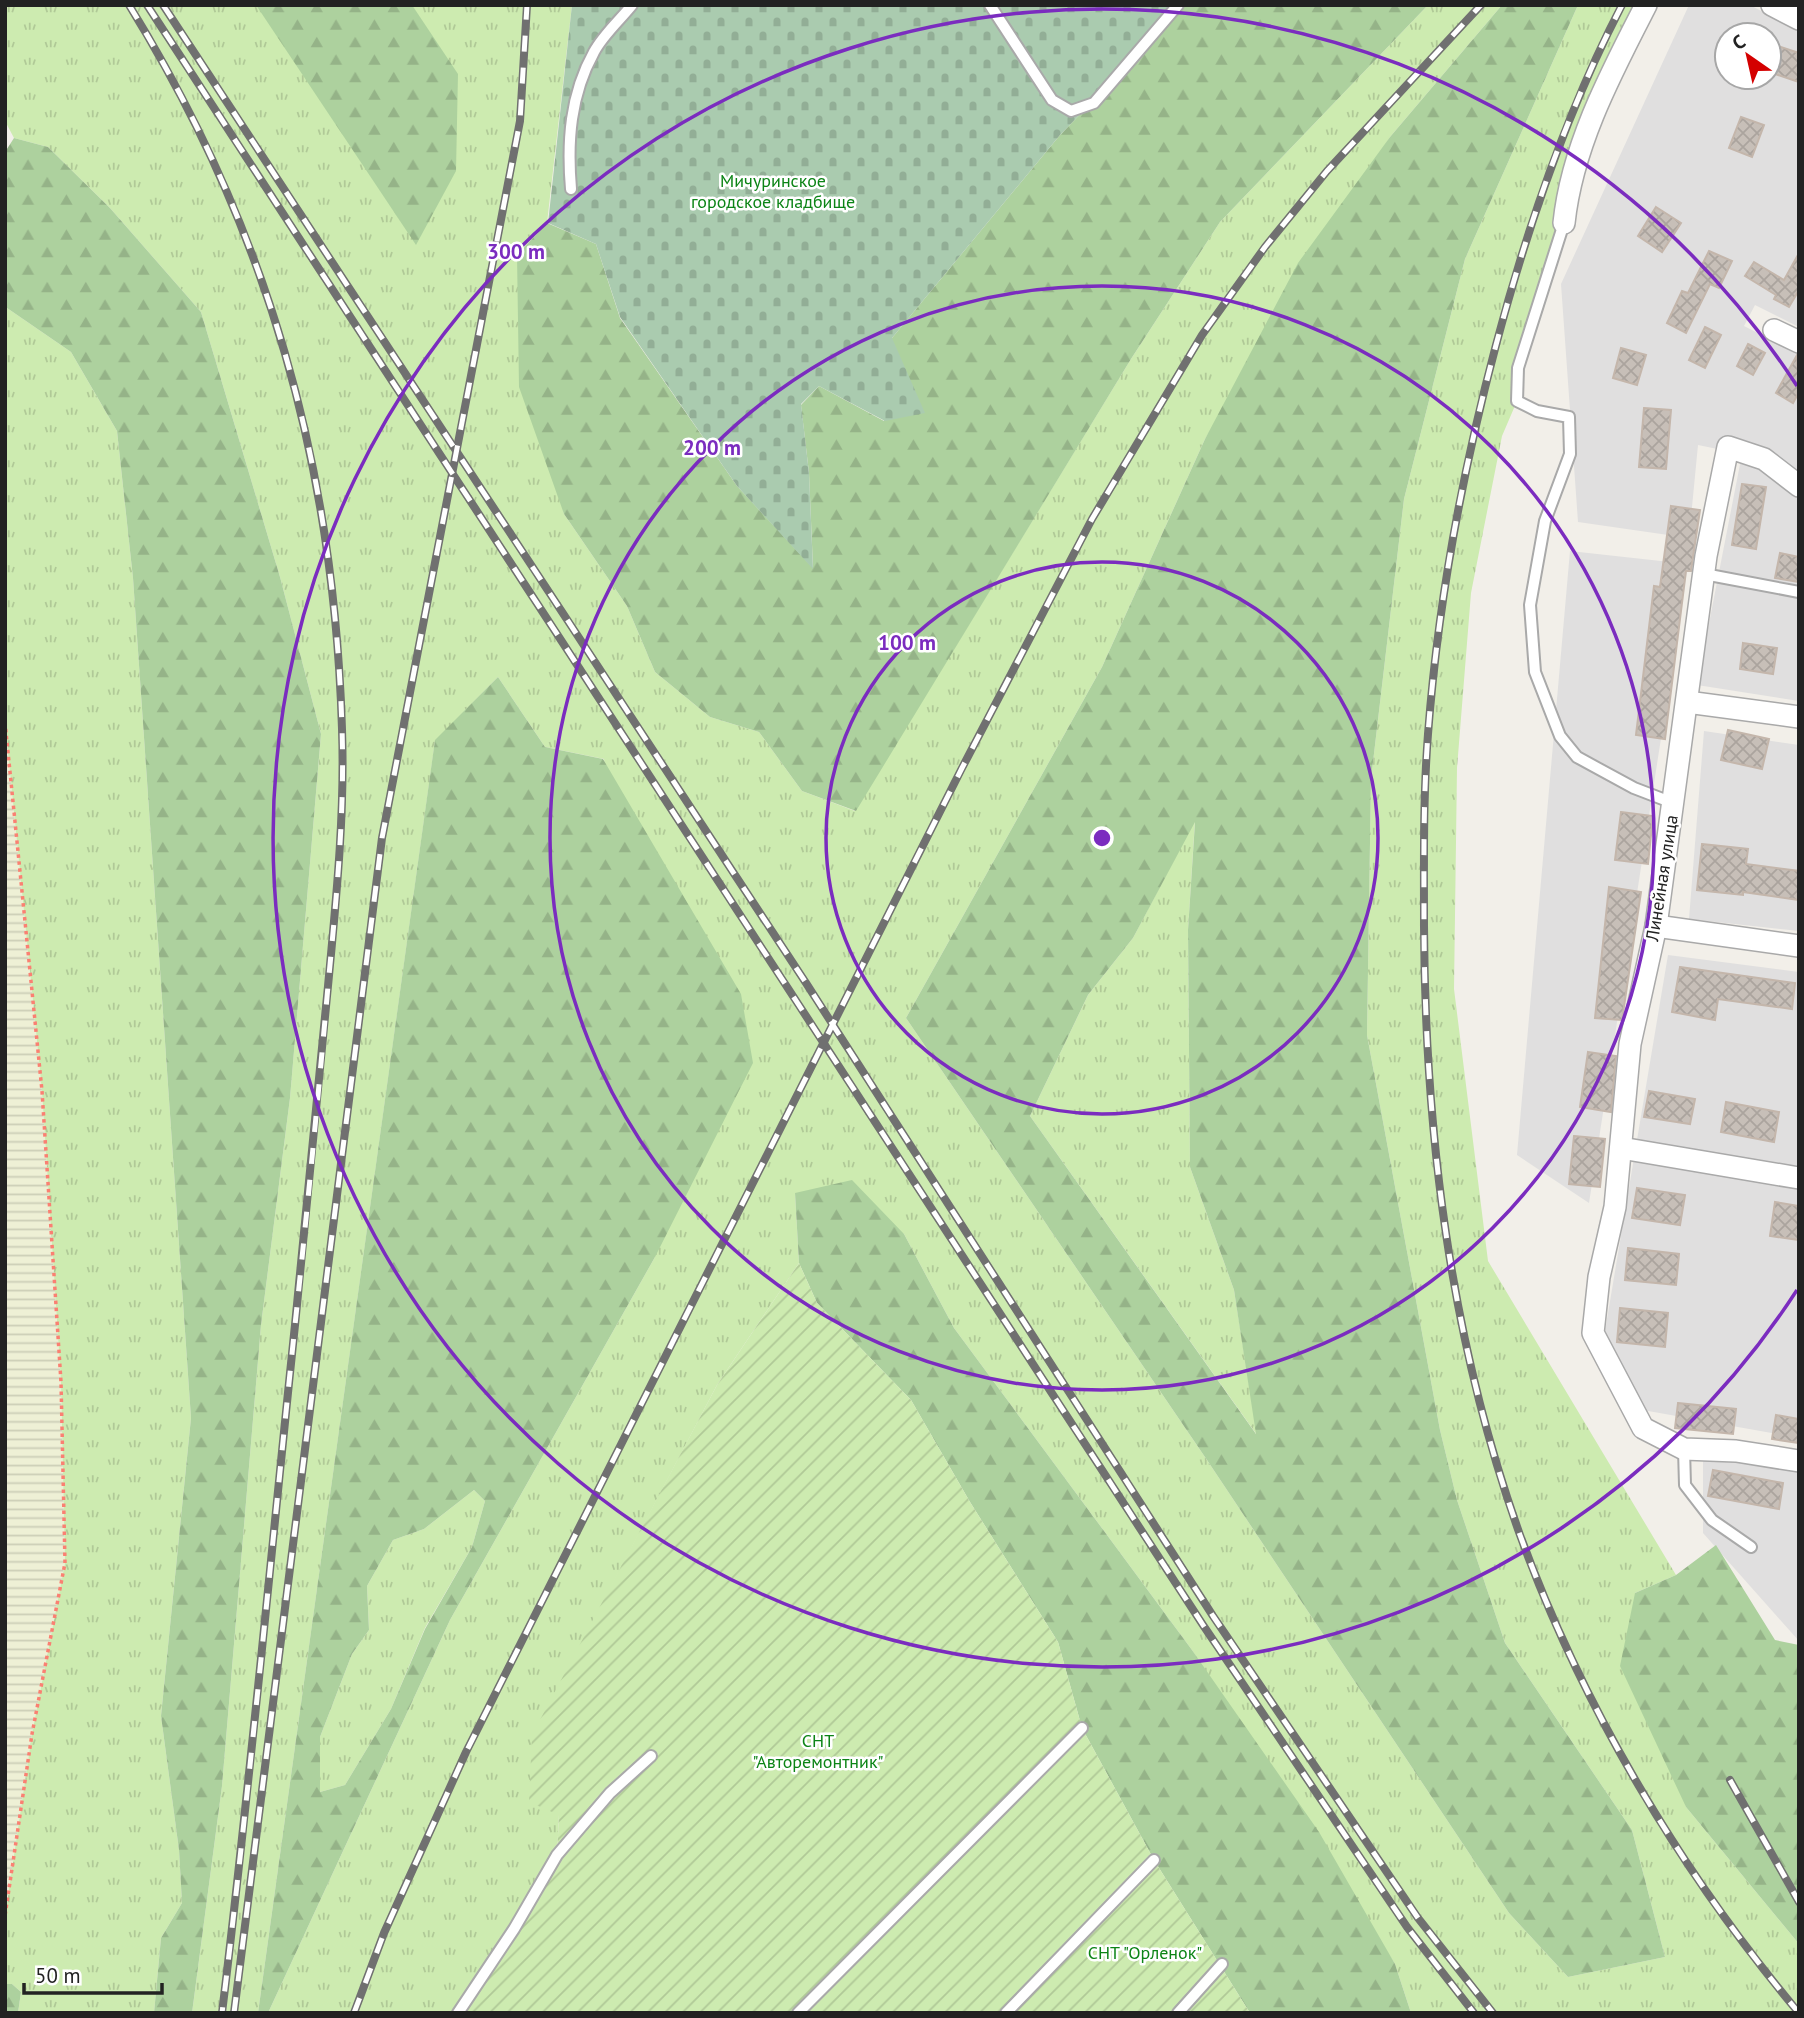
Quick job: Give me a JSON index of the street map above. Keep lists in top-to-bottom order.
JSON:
{
  "streets": {
    "street": ["Линейная улица"]
  },
  "parks": ["Мичуринское городское кладбище", "СНТ \"Авторемонтник\"", "СНТ \"Орленок\""],
  "scale_bar": "50 m",
  "north": "top left",
  "rings": ["300 m", "200 m", "100 m"]
}
